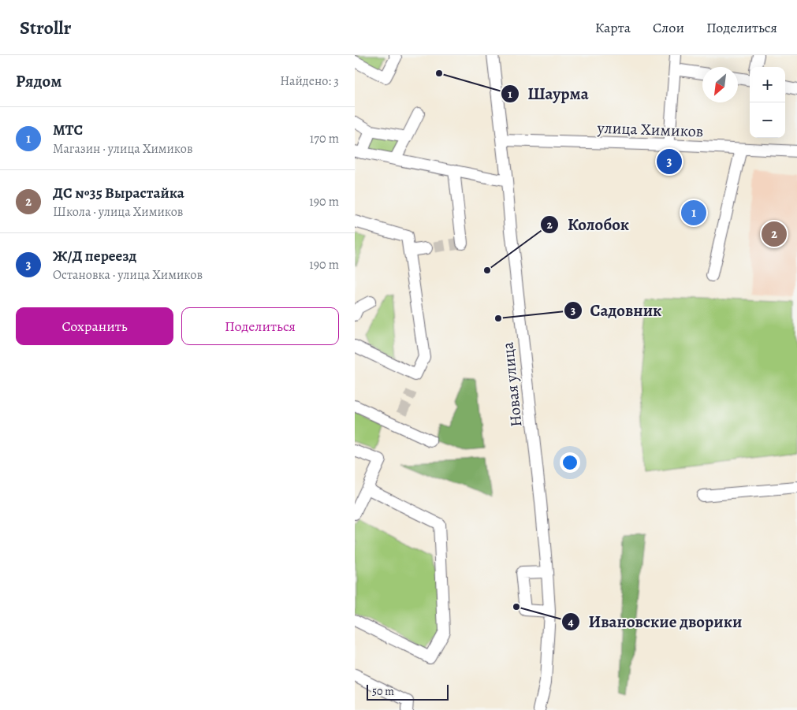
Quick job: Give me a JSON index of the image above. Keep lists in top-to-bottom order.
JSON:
{
  "streets": {
    "street": ["улица Химиков", "Новая улица"]
  },
  "crossings": [
    ["улица Химиков", "Новая улица"]
  ],
  "places": [
    "Шаурма",
    "Колобок",
    "Садовник",
    "Ивановские дворики"
  ],
  "scale_bar": "50 m",
  "north": "bottom left",
  "page": {
    "header": "Strollr",
    "nav": ["Карта", "Слои", "Поделиться"],
    "heading": ["Рядом", "Найдено: 3"],
    "map_buttons": ["+", "−"],
    "list": [
      {
        "mark": "1",
        "name": "МТС",
        "note": "Магазин · улица Химиков",
        "value": "170 m"
      },
      {
        "mark": "2",
        "name": "ДС №35 Вырастайка",
        "note": "Школа · улица Химиков",
        "value": "190 m"
      },
      {
        "mark": "3",
        "name": "Ж/Д переезд",
        "note": "Остановка · улица Химиков",
        "value": "190 m"
      }
    ],
    "pins": ["3", "1", "2"],
    "buttons": ["Сохранить", "Поделиться"],
    "scale": "50 m"
  }
}
